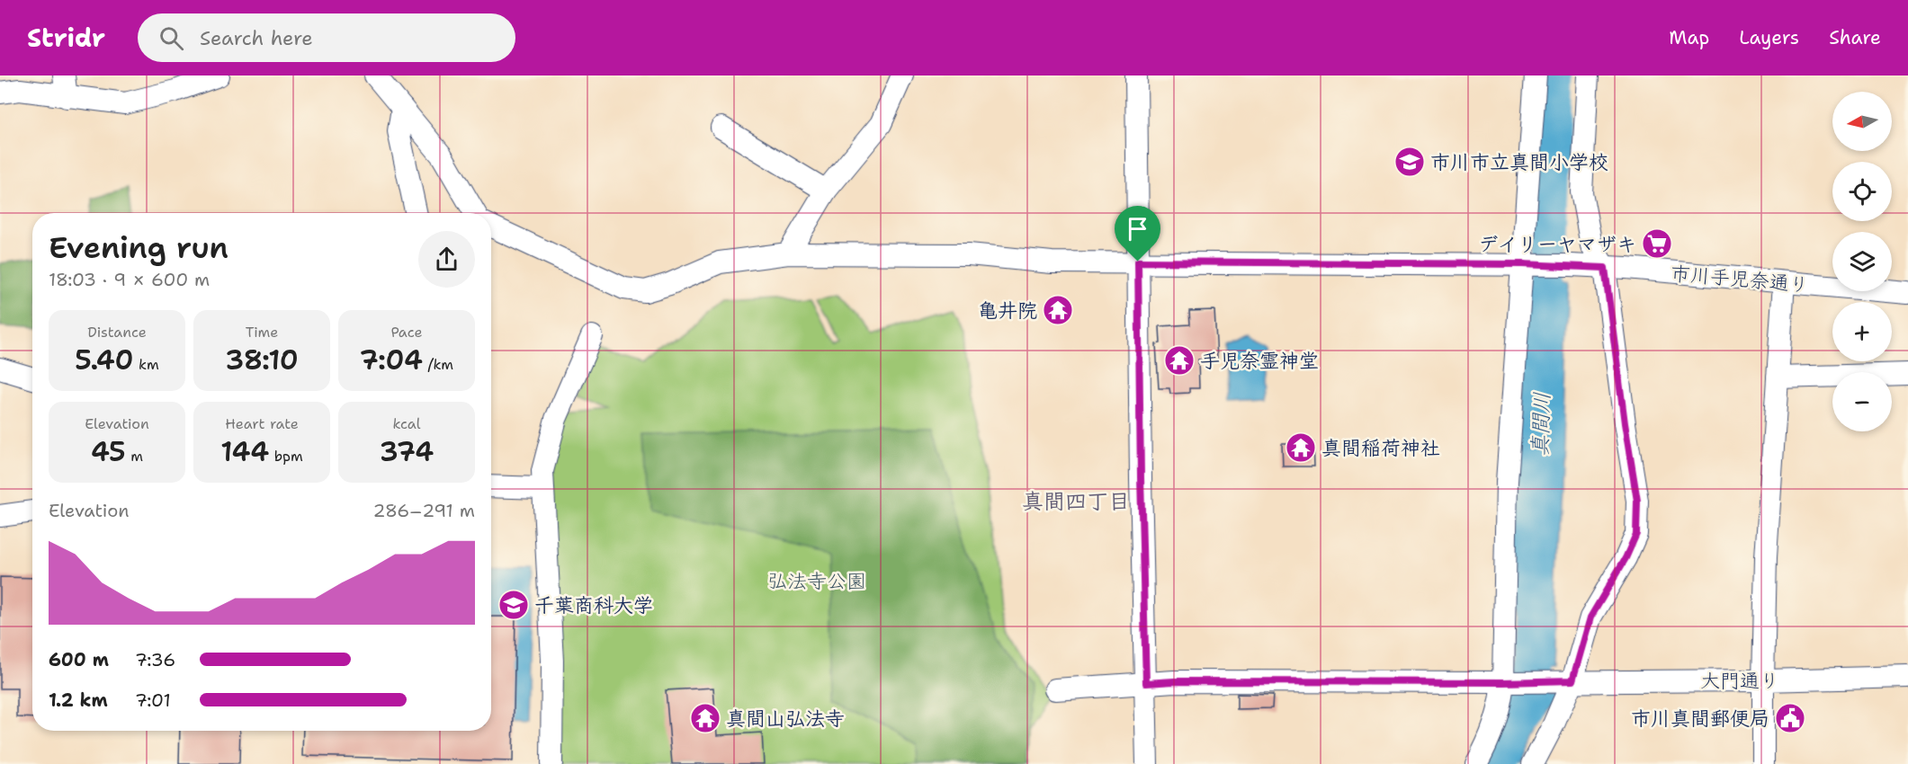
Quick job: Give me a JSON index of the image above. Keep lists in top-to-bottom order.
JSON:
{
  "streets": {
    "street": ["市川手児奈通り", "大門通り"]
  },
  "districts": ["真間四丁目"],
  "water": ["真間川"],
  "parks": ["弘法寺公園"],
  "places": {
    "school or university": ["市川市立真間小学校", "千葉商科大学"],
    "supermarket": ["デイリーヤマザキ"],
    "temple": [
      "亀井院",
      "手児奈霊神堂",
      "真間稲荷神社",
      "真間山弘法寺"
    ],
    "public building": ["市川真間郵便局"]
  },
  "north": "left",
  "page": {
    "header": "Stridr",
    "search": "Search here",
    "nav": ["Map", "Layers", "Share"],
    "map_buttons": ["+", "−"],
    "heading": ["Evening run", "18:03 · 9 × 600 m"],
    "stats": [
      ["Distance", "5.40 km"],
      ["Time", "38:10"],
      ["Pace", "7:04 /km"],
      ["Elevation", "45 m"],
      ["Heart rate", "144 bpm"],
      ["kcal", "374"]
    ],
    "chart": ["Elevation", "286–291 m"],
    "list": [
      {
        "name": "600 m",
        "note": "7:36"
      },
      {
        "name": "1.2 km",
        "note": "7:01"
      }
    ]
  }
}
